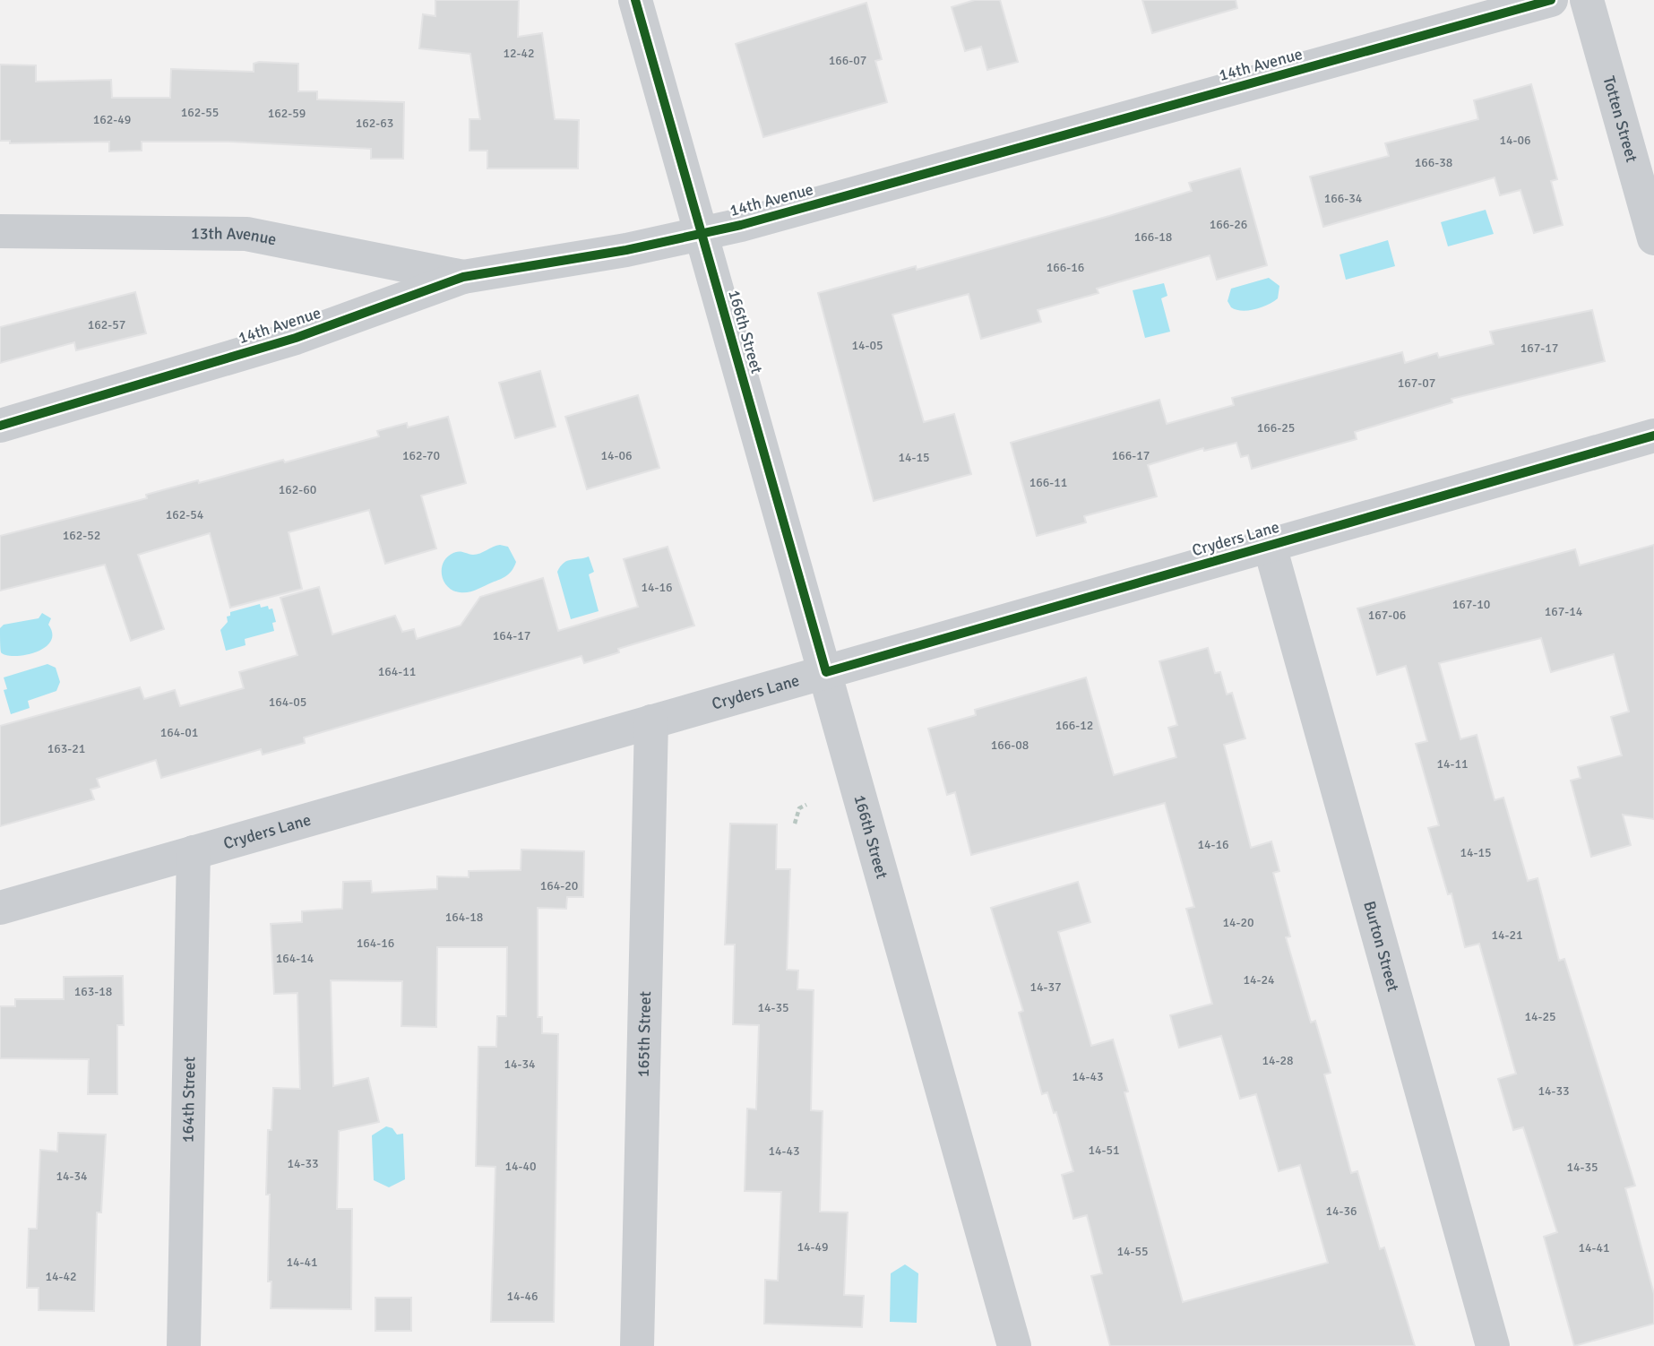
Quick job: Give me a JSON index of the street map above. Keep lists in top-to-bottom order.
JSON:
{
  "streets": {
    "street": [
      "14th Avenue",
      "Totten Street",
      "13th Avenue",
      "166th Street",
      "Cryders Lane",
      "Burton Street",
      "165th Street",
      "164th Street"
    ]
  },
  "crossings": [
    ["14th Avenue", "13th Avenue"],
    ["14th Avenue", "166th Street"],
    ["166th Street", "Cryders Lane"],
    ["Cryders Lane", "Burton Street"],
    ["Cryders Lane", "165th Street"],
    ["Cryders Lane", "164th Street"]
  ],
  "house_numbers": [
    "12-42",
    "166-07",
    "162-55",
    "162-59",
    "162-49",
    "162-63",
    "14-06",
    "166-38",
    "166-34",
    "166-26",
    "166-18",
    "166-16",
    "162-57",
    "14-05",
    "167-17",
    "167-07",
    "166-25",
    "162-70",
    "14-06",
    "166-17",
    "14-15",
    "166-11",
    "162-60",
    "162-54",
    "162-52",
    "14-16",
    "167-10",
    "167-14",
    "167-06",
    "164-17",
    "164-11",
    "164-05",
    "166-12",
    "164-01",
    "166-08",
    "163-21",
    "14-11",
    "14-16",
    "14-15",
    "164-20",
    "164-18",
    "14-20",
    "14-21",
    "164-16",
    "164-14",
    "14-24",
    "14-37",
    "163-18",
    "14-35",
    "14-25",
    "14-28",
    "14-34",
    "14-43",
    "14-33",
    "14-51",
    "14-43",
    "14-33",
    "14-40",
    "14-35",
    "14-34",
    "14-36",
    "14-49",
    "14-41",
    "14-55",
    "14-41",
    "14-42",
    "14-46"
  ]
}
